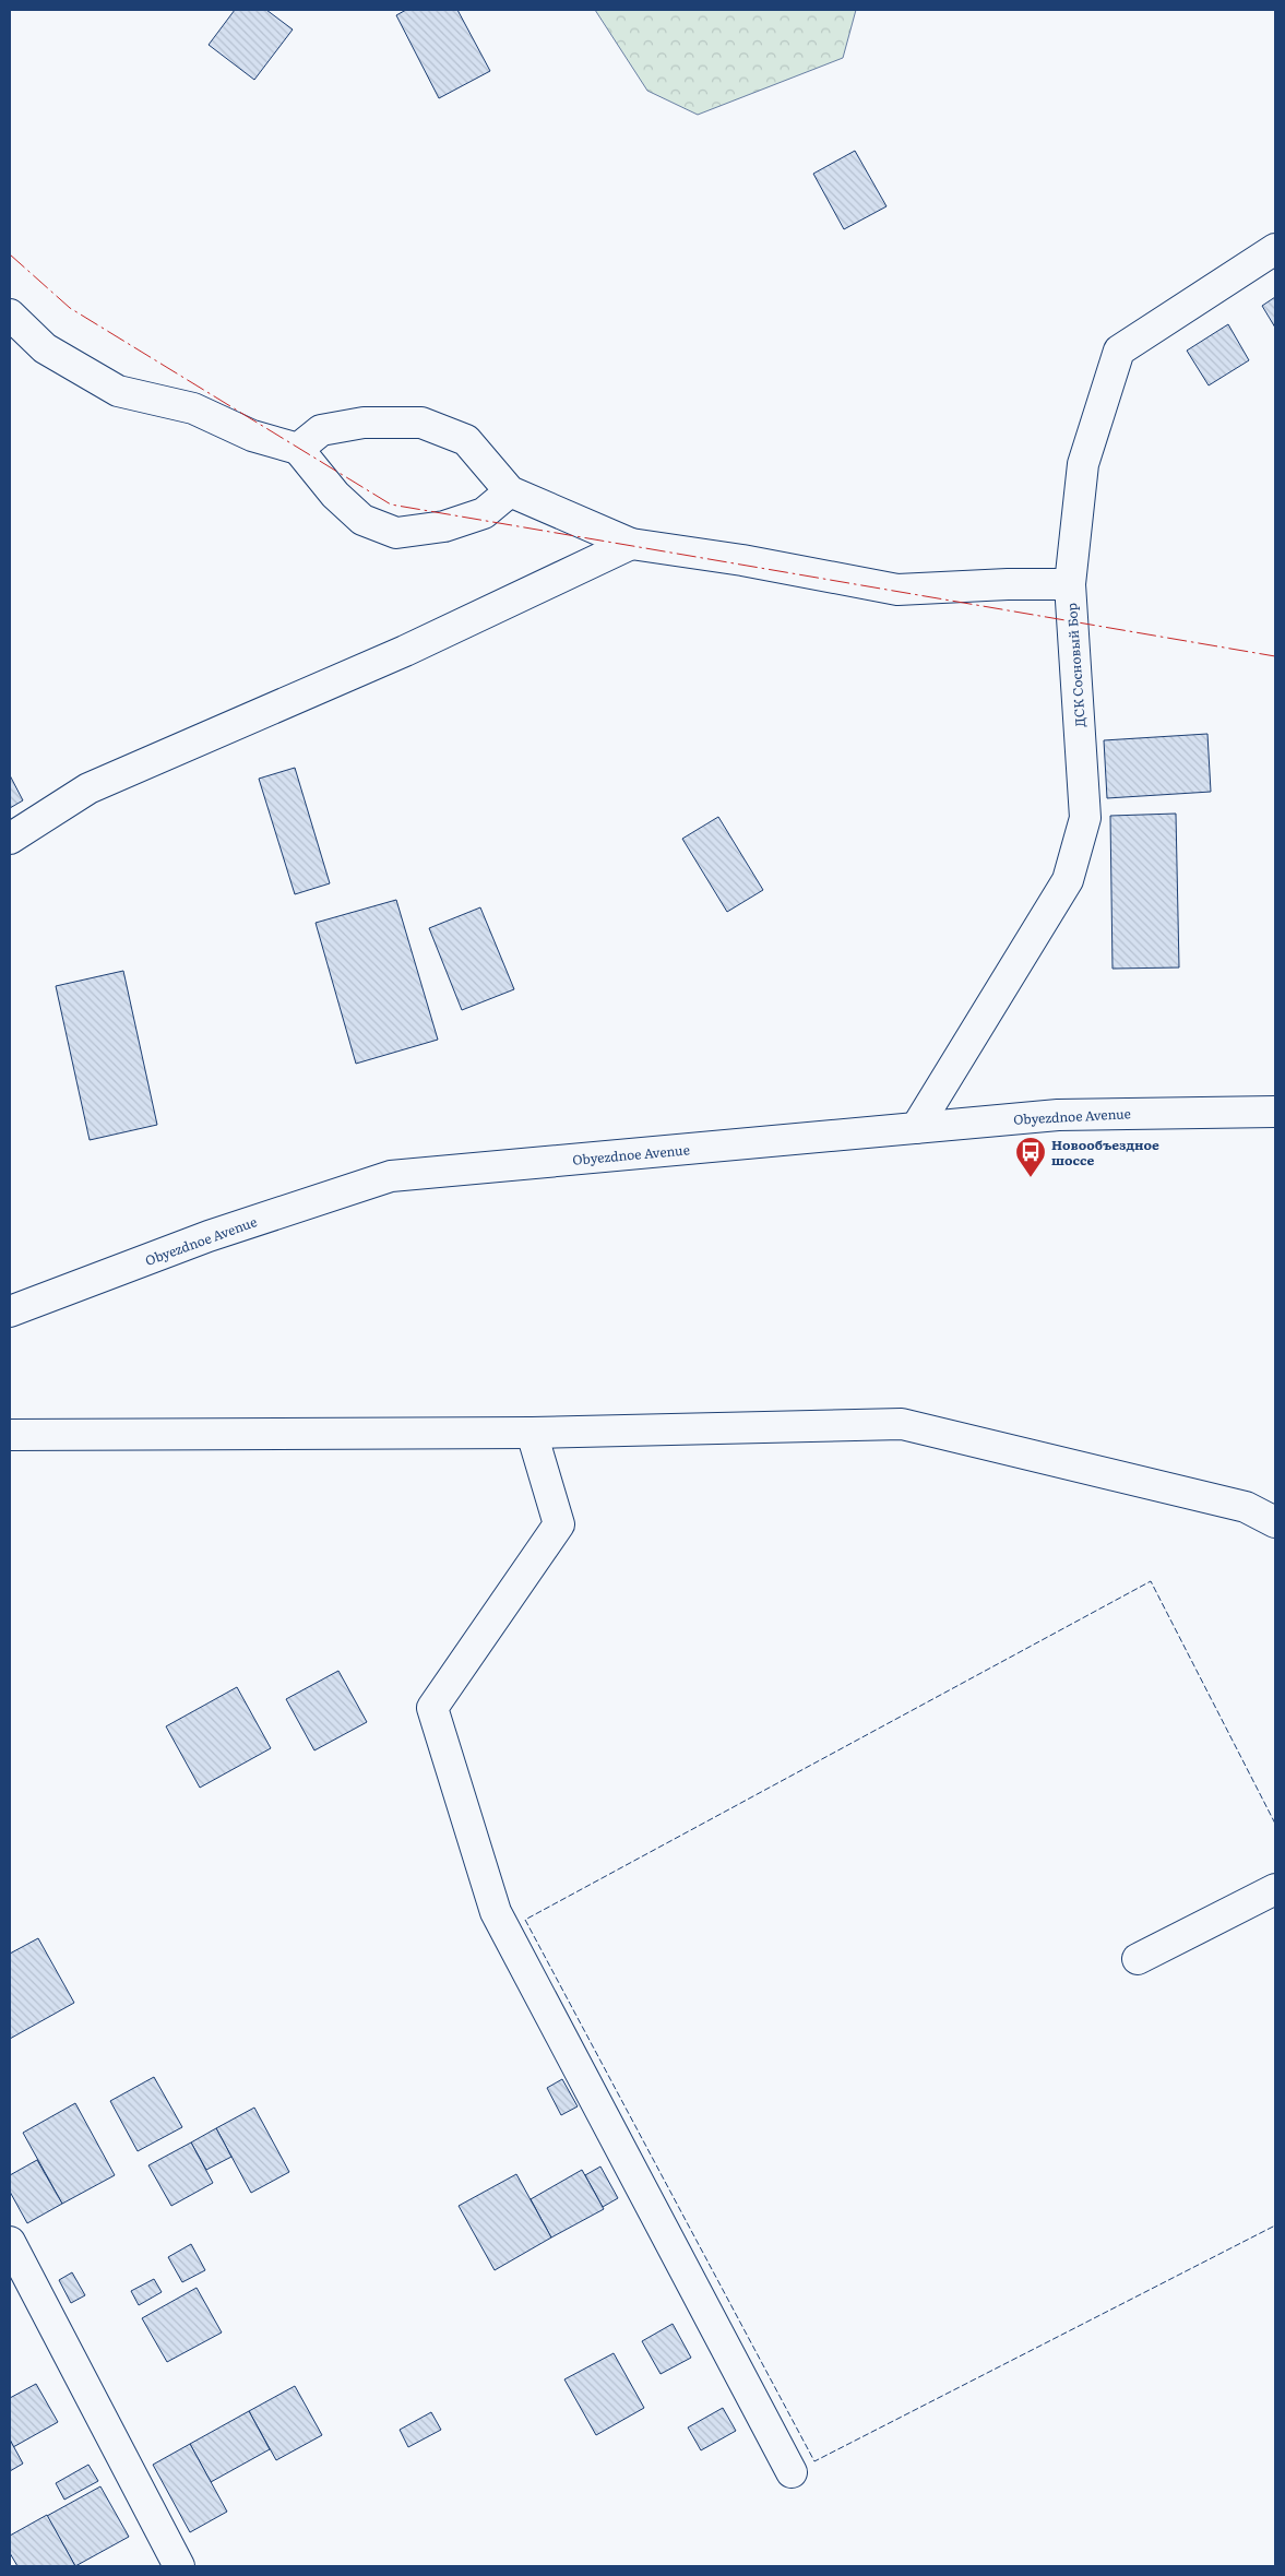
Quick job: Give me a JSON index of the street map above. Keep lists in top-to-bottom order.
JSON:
{
  "streets": {
    "street": ["ДСК Сосновый Бор", "Obyezdnoe Avenue"]
  },
  "crossings": [
    ["ДСК Сосновый Бор", "Obyezdnoe Avenue"]
  ],
  "places": {
    "bus stop": ["Новообъездное шоссе"]
  }
}
